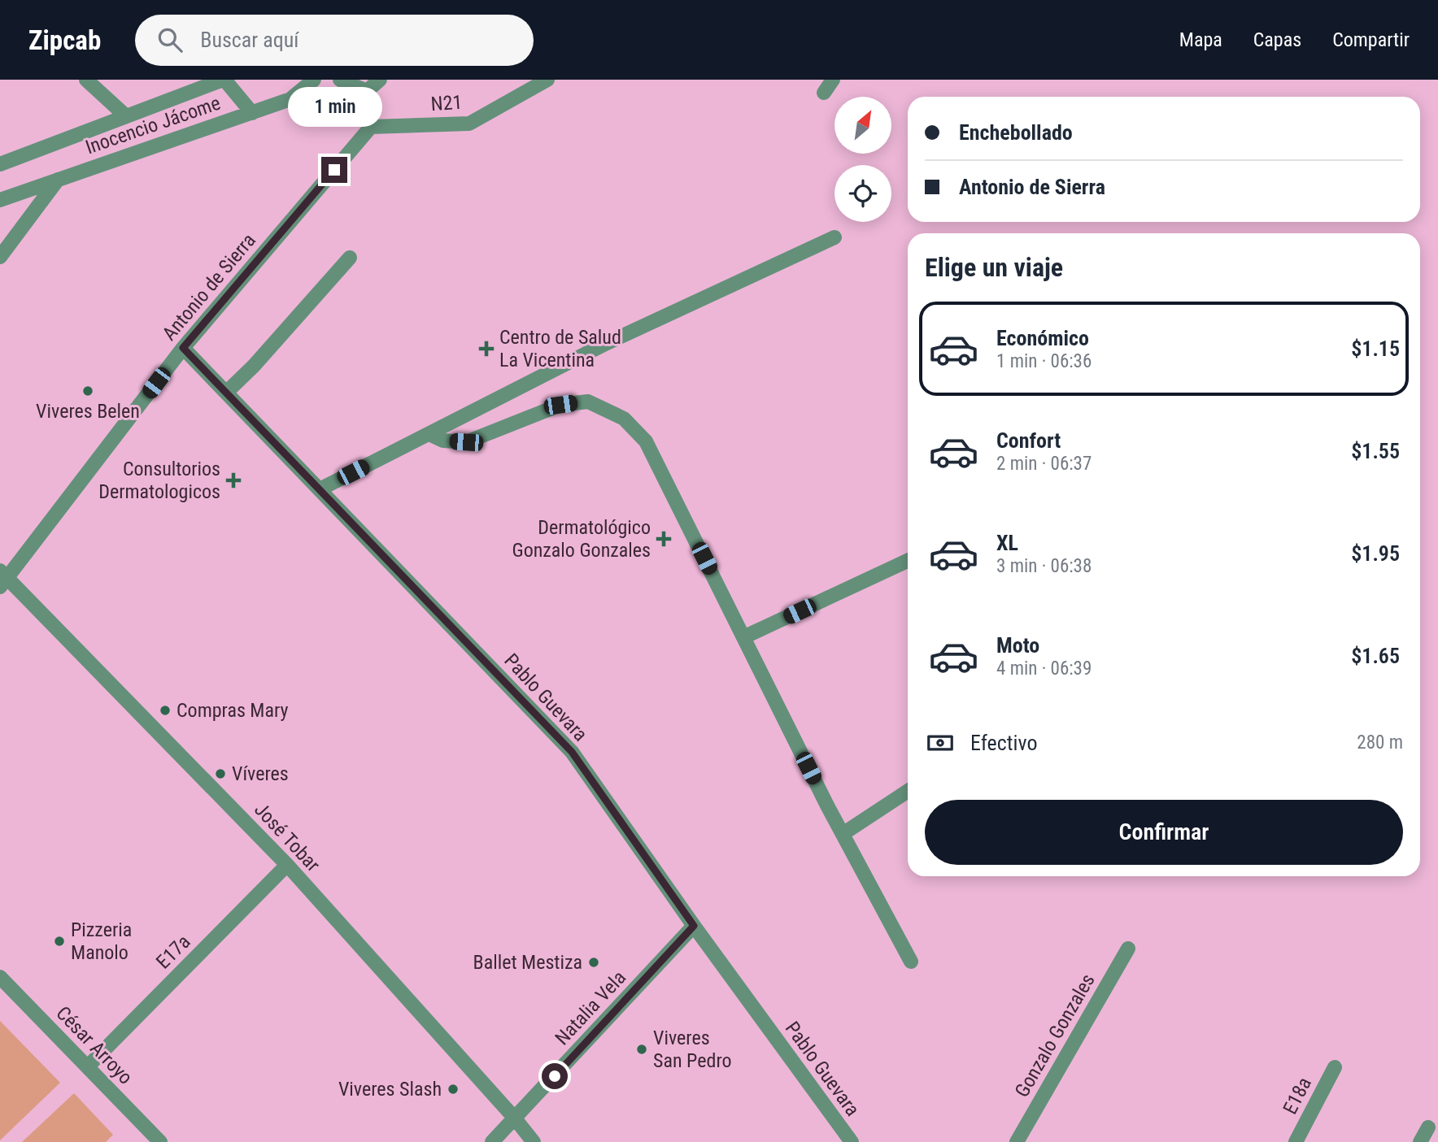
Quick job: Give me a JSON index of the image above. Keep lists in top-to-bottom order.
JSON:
{
  "streets": {
    "street": [
      "N21",
      "Inocencio Jácome",
      "Antonio de Sierra",
      "Pablo Guevara",
      "José Tobar",
      "E17a",
      "Natalia Vela",
      "Gonzalo Gonzales",
      "César Arroyo",
      "E18a"
    ]
  },
  "crossings": [
    ["N21", "Antonio de Sierra"],
    ["Antonio de Sierra", "Pablo Guevara"],
    ["Antonio de Sierra", "José Tobar"],
    ["Pablo Guevara", "Natalia Vela"],
    ["José Tobar", "E17a"],
    ["José Tobar", "Natalia Vela"],
    ["E17a", "César Arroyo"]
  ],
  "places": {
    "health": ["Centro de Salud La Vicentina", "Consultorios Dermatologicos", "Dermatológico Gonzalo Gonzales"],
    "other": [
      "Viveres Belen",
      "Compras Mary",
      "Víveres",
      "Pizzeria Manolo",
      "Ballet Mestiza",
      "Viveres San Pedro",
      "Viveres Slash"
    ]
  },
  "north": "top right",
  "page": {
    "header": "Zipcab",
    "search": "Buscar aquí",
    "nav": ["Mapa", "Capas", "Compartir"],
    "bubble": "1 min",
    "banner": ["Enchebollado", "Antonio de Sierra"],
    "heading": "Elige un viaje",
    "list": [
      {
        "name": "Económico",
        "note": "1 min · 06:36",
        "value": "$1.15"
      },
      {
        "name": "Confort",
        "note": "2 min · 06:37",
        "value": "$1.55"
      },
      {
        "name": "XL",
        "note": "3 min · 06:38",
        "value": "$1.95"
      },
      {
        "name": "Moto",
        "note": "4 min · 06:39",
        "value": "$1.65"
      }
    ],
    "pay": ["Efectivo", "280 m"],
    "buttons": "Confirmar"
  }
}
